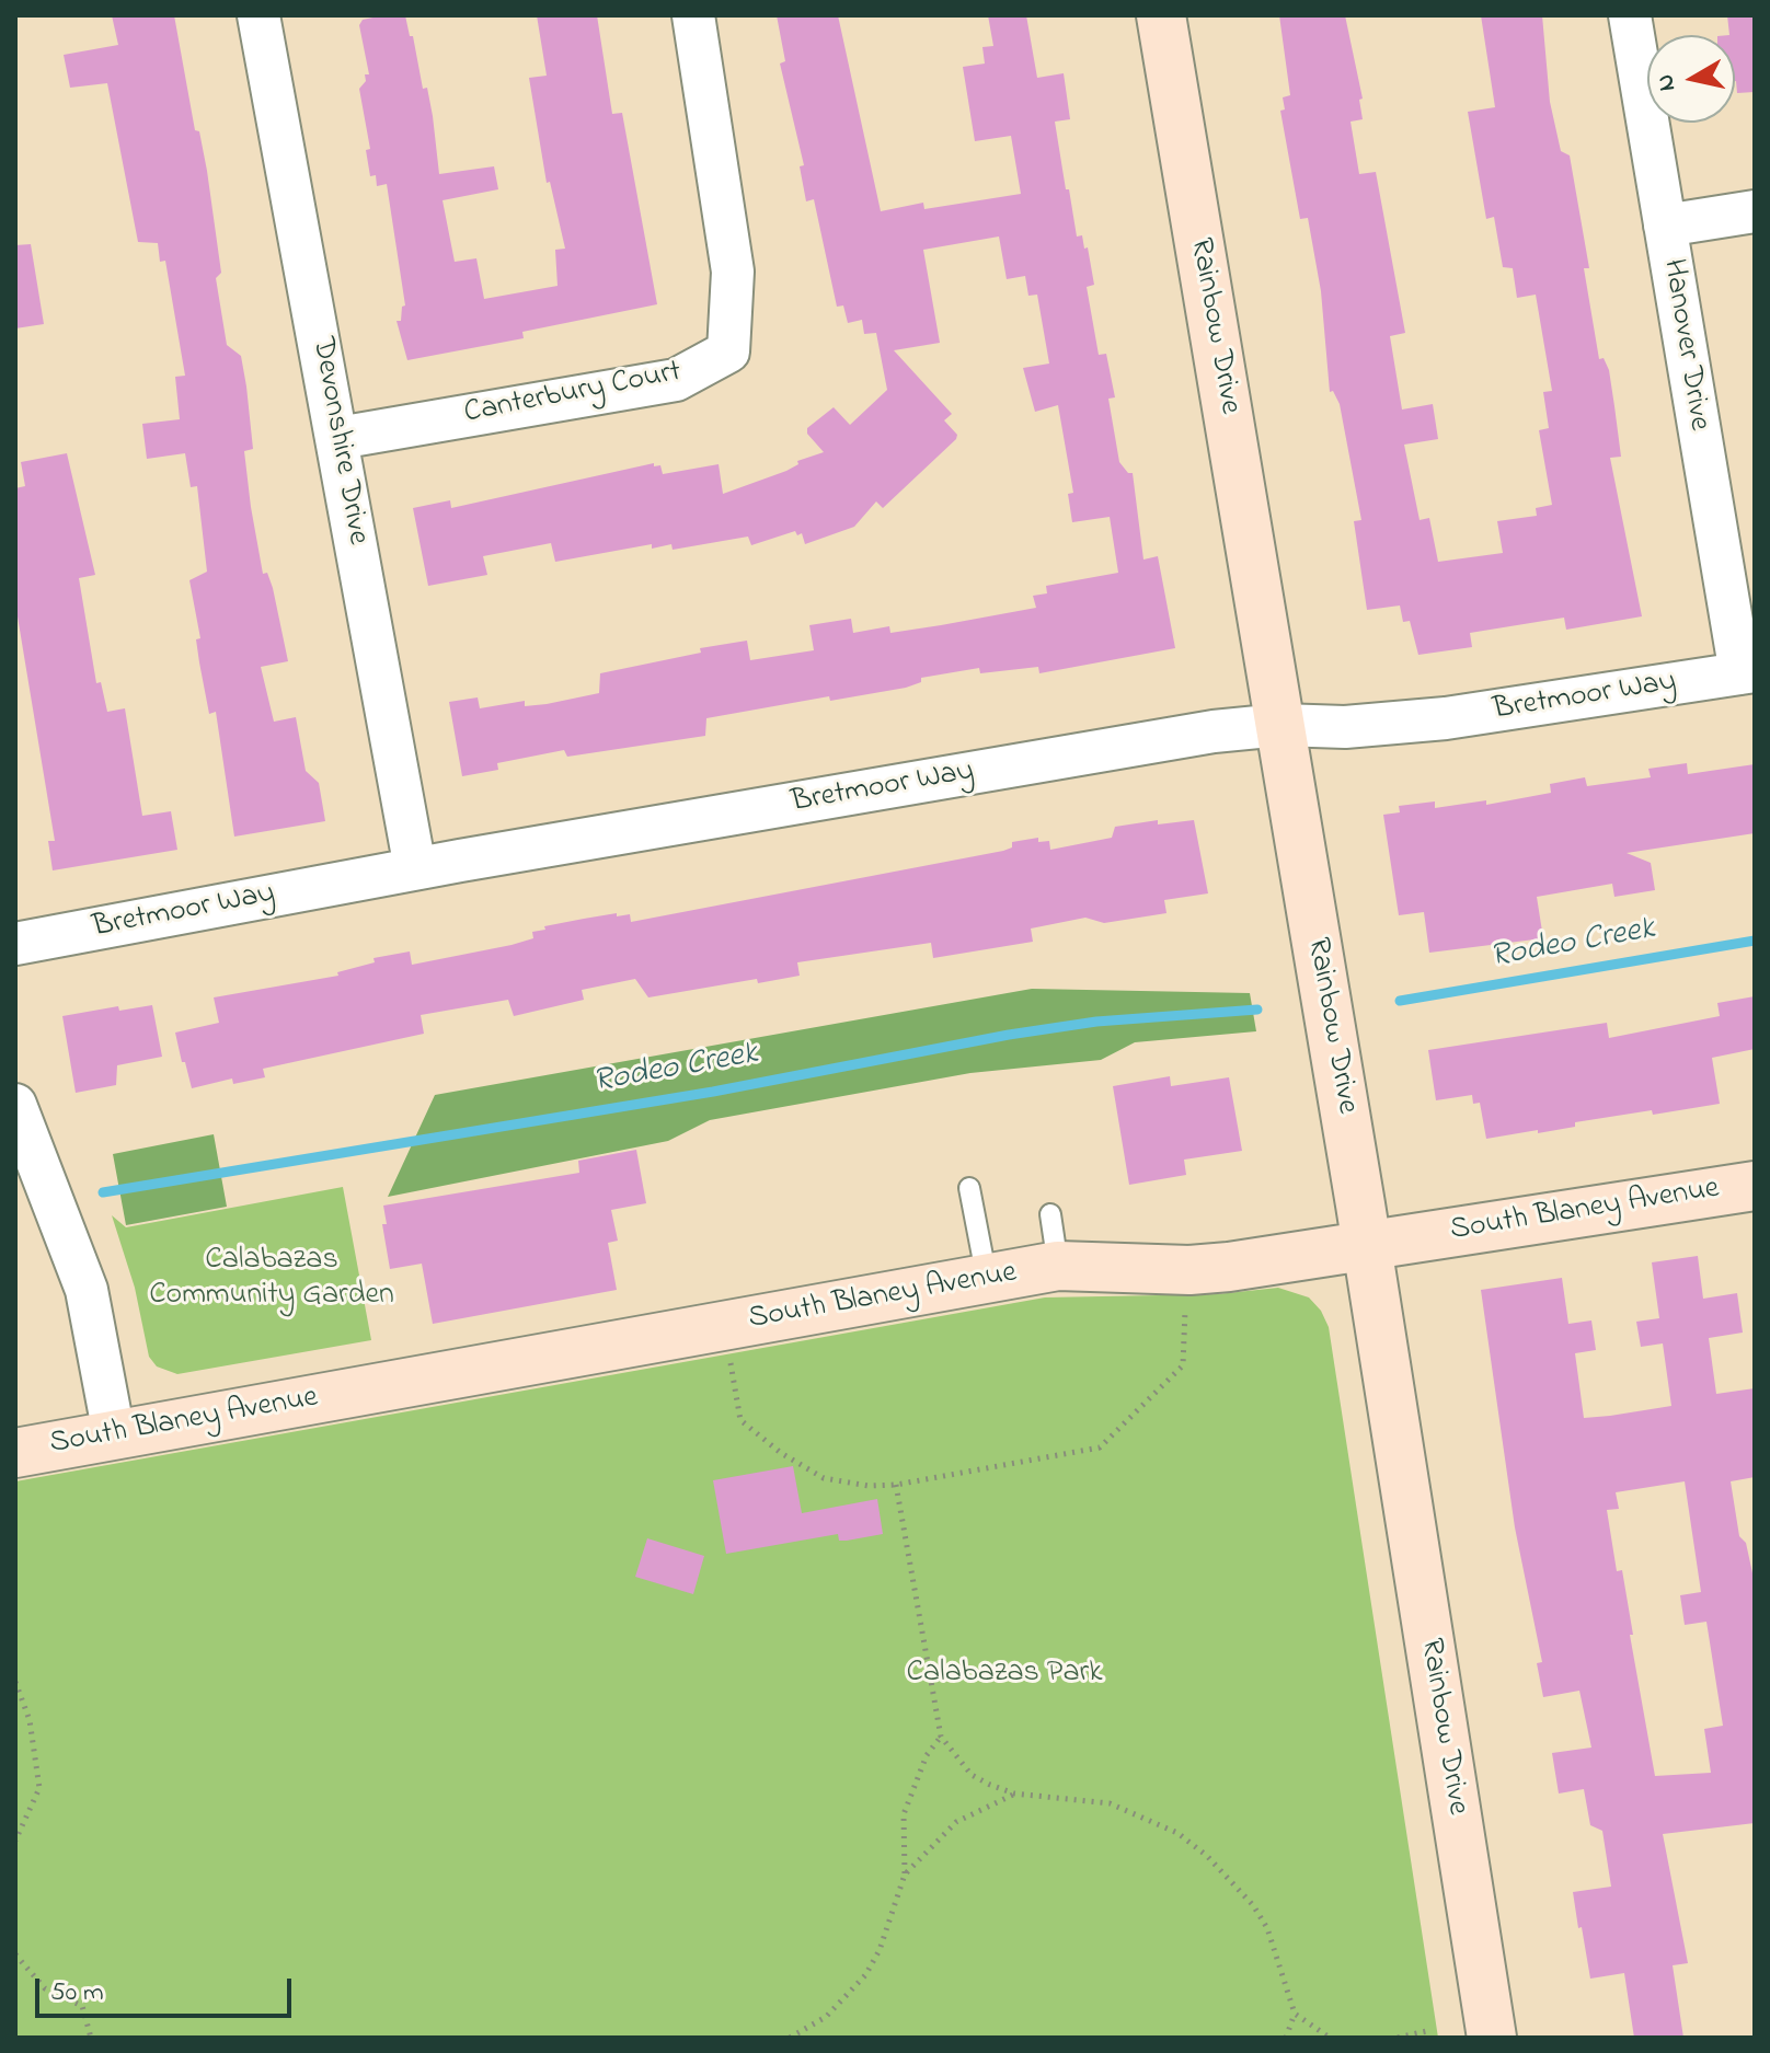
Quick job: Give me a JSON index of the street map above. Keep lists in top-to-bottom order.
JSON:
{
  "streets": {
    "street": [
      "Rainbow Drive",
      "Hanover Drive",
      "Canterbury Court",
      "Devonshire Drive",
      "Bretmoor Way",
      "South Blaney Avenue"
    ]
  },
  "crossings": [
    ["Rainbow Drive", "Bretmoor Way"],
    ["Rainbow Drive", "South Blaney Avenue"],
    ["Hanover Drive", "Bretmoor Way"],
    ["Canterbury Court", "Devonshire Drive"],
    ["Devonshire Drive", "Bretmoor Way"]
  ],
  "water": ["Rodeo Creek"],
  "parks": ["Calabazas Community Garden", "Calabazas Park"],
  "scale_bar": "50 m",
  "north": "left"
}
